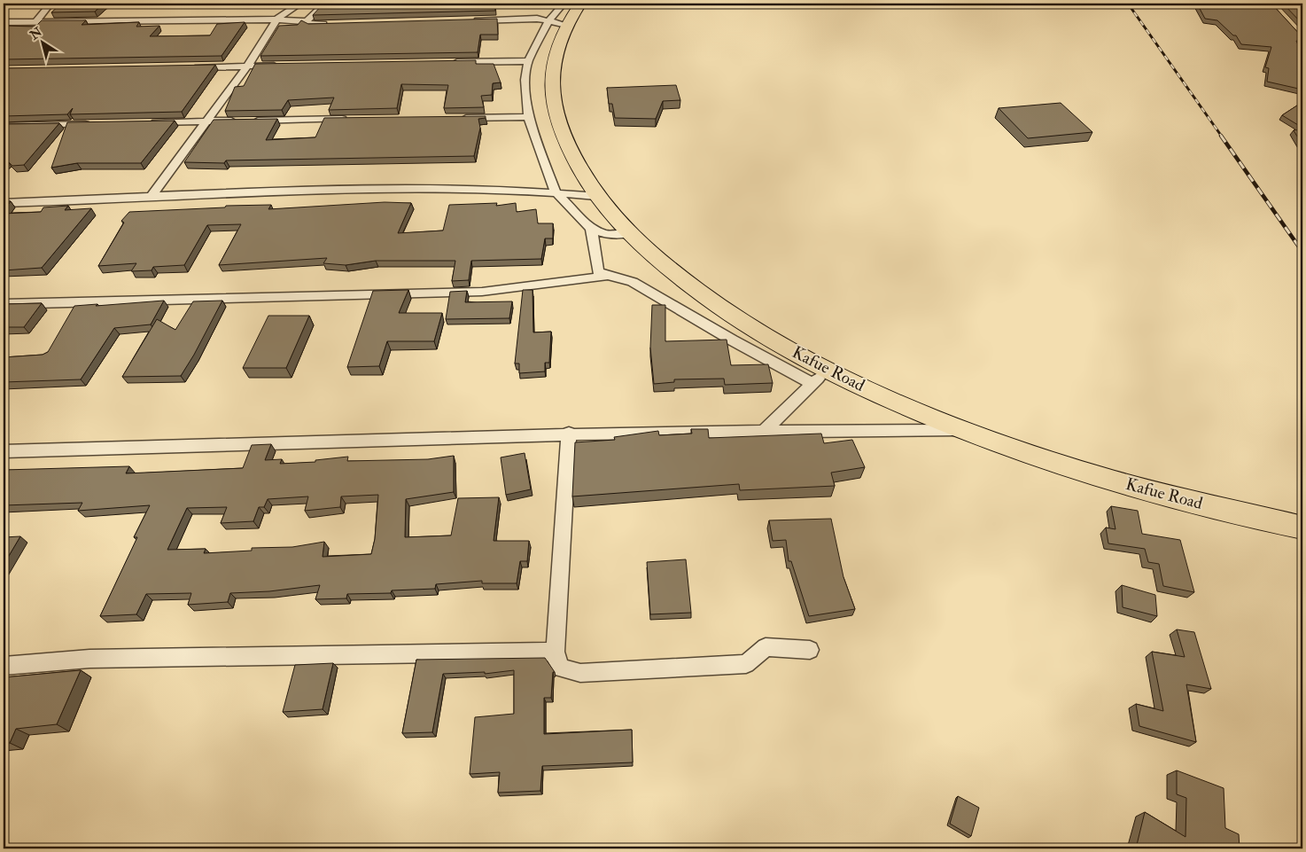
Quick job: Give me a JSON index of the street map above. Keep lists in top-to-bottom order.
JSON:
{
  "streets": {
    "highway": ["Kafue Road"]
  },
  "north": "top left"
}
